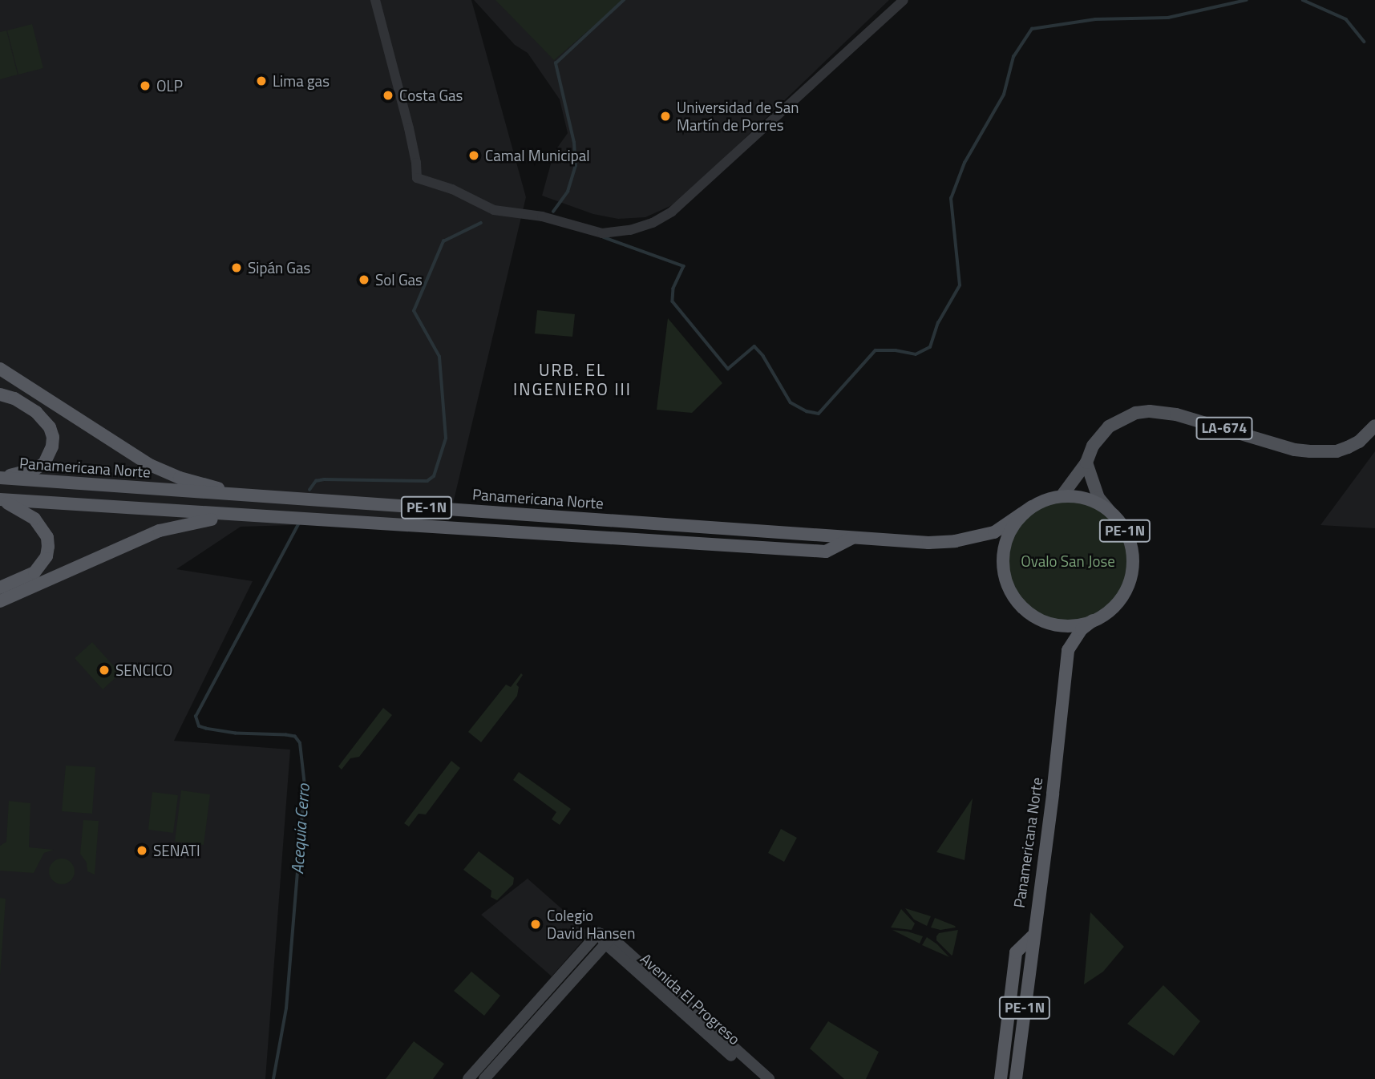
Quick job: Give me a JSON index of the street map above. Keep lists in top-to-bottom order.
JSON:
{
  "streets": {
    "highway": ["Panamericana Norte", "PE-1N"],
    "main road": ["LA-674", "Avenida El Progreso"]
  },
  "crossings": [
    ["LA-674", "Panamericana Norte"],
    ["LA-674", "PE-1N"],
    ["Panamericana Norte", "PE-1N"]
  ],
  "districts": ["URB. EL INGENIERO III"],
  "water": ["Acequia Cerro"],
  "parks": ["Ovalo San Jose"],
  "places": [
    "Lima gas",
    "OLP",
    "Costa Gas",
    "Universidad de San Martín de Porres",
    "Camal Municipal",
    "Sipán Gas",
    "Sol Gas",
    "SENCICO",
    "SENATI",
    "Colegio David Hansen"
  ]
}
